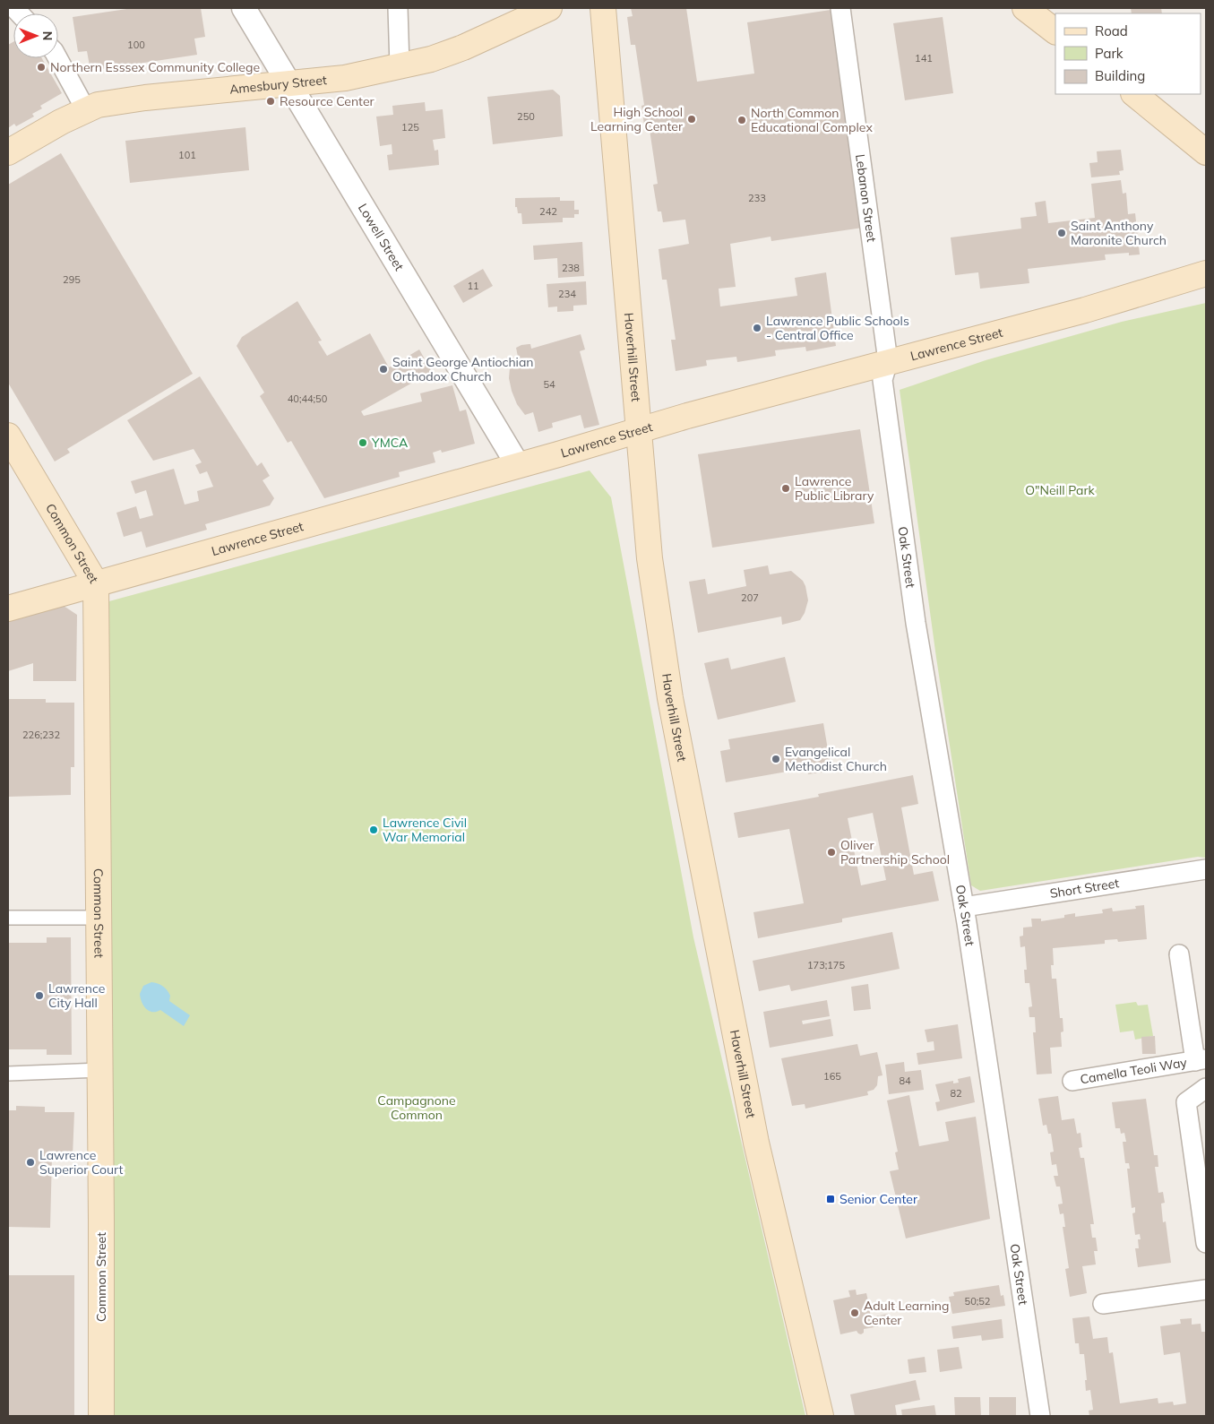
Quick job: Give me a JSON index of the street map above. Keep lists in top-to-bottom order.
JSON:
{
  "streets": {
    "main road": [
      "Amesbury Street",
      "Lawrence Street",
      "Haverhill Street",
      "Common Street"
    ],
    "street": [
      "Lebanon Street",
      "Lowell Street",
      "Oak Street",
      "Short Street",
      "Camella Teoli Way"
    ]
  },
  "crossings": [
    ["Amesbury Street", "Lowell Street"],
    ["Lebanon Street", "Lawrence Street"],
    ["Lebanon Street", "Oak Street"],
    ["Lowell Street", "Lawrence Street"],
    ["Lawrence Street", "Haverhill Street"],
    ["Lawrence Street", "Common Street"],
    ["Lawrence Street", "Oak Street"],
    ["Oak Street", "Short Street"]
  ],
  "parks": ["O\"Neill Park", "Campagnone Common"],
  "places": {
    "other": [
      "Northern Esssex Community College",
      "Resource Center",
      "High School Learning Center",
      "North Common Educational Complex",
      "Saint Anthony Maronite Church",
      "Lawrence Public Schools - Central Office",
      "Saint George Antiochian Orthodox Church",
      "YMCA",
      "Lawrence Public Library",
      "Evangelical Methodist Church",
      "Lawrence Civil War Memorial",
      "Oliver Partnership School",
      "Lawrence City Hall",
      "Lawrence Superior Court",
      "Adult Learning Center"
    ],
    "transit": ["Senior Center"]
  },
  "house_numbers": [
    "100",
    "141",
    "250",
    "125",
    "101",
    "233",
    "242",
    "238",
    "295",
    "11",
    "234",
    "54",
    "40;44;50",
    "207",
    "226;232",
    "173;175",
    "165",
    "84",
    "82",
    "50;52"
  ],
  "legend": ["Road", "Park", "Building"],
  "north": "right"
}
